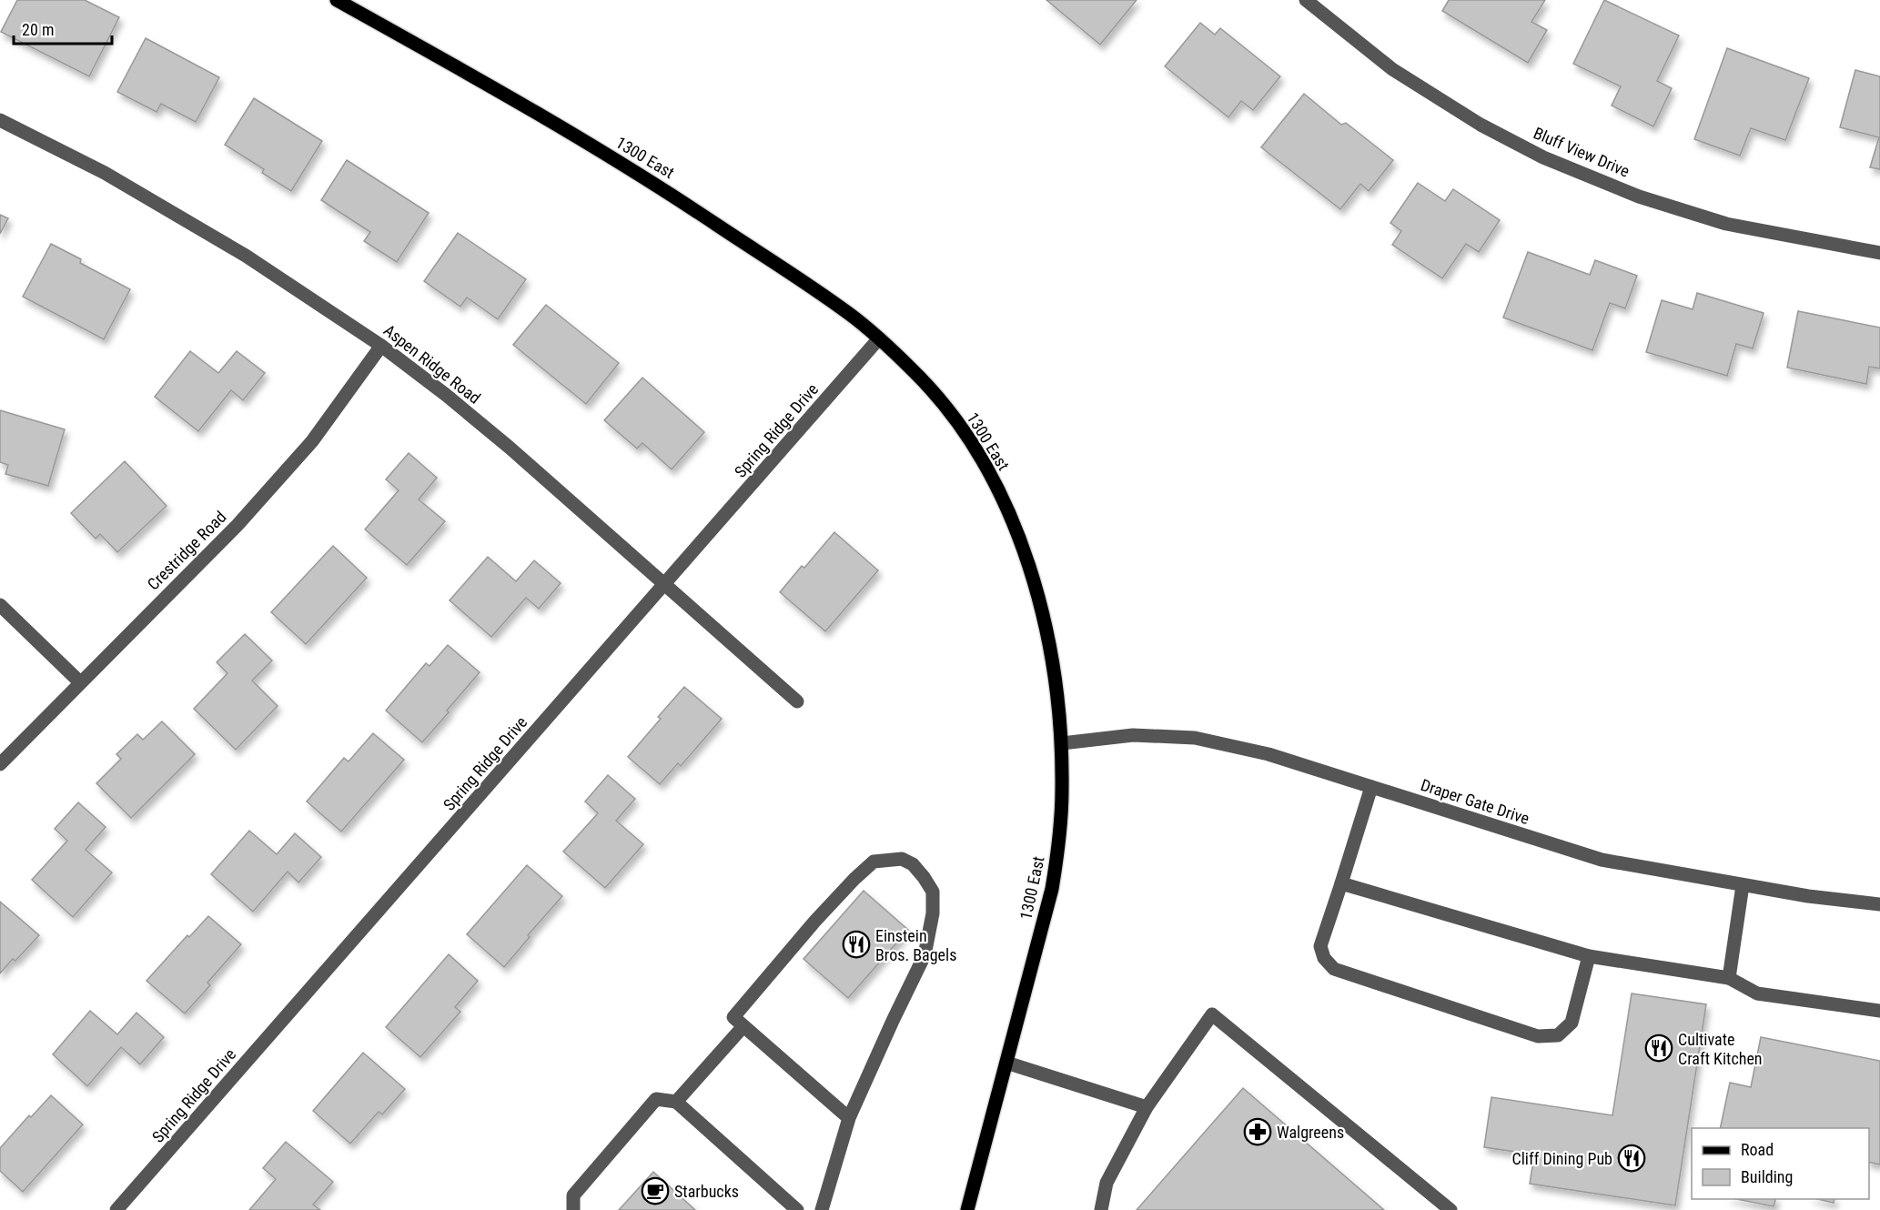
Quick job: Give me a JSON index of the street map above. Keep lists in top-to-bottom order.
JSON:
{
  "streets": {
    "main road": ["1300 East"],
    "street": [
      "Bluff View Drive",
      "Aspen Ridge Road",
      "Spring Ridge Drive",
      "Crestridge Road",
      "Draper Gate Drive"
    ]
  },
  "crossings": [
    ["1300 East", "Spring Ridge Drive"],
    ["1300 East", "Draper Gate Drive"],
    ["Aspen Ridge Road", "Spring Ridge Drive"],
    ["Aspen Ridge Road", "Crestridge Road"]
  ],
  "places": {
    "restaurant": ["Einstein Bros. Bagels", "Cultivate Craft Kitchen", "Cliff Dining Pub"],
    "pharmacy": ["Walgreens"],
    "cafe": ["Starbucks"]
  },
  "legend": ["Road", "Building"],
  "scale_bar": "20 m"
}
